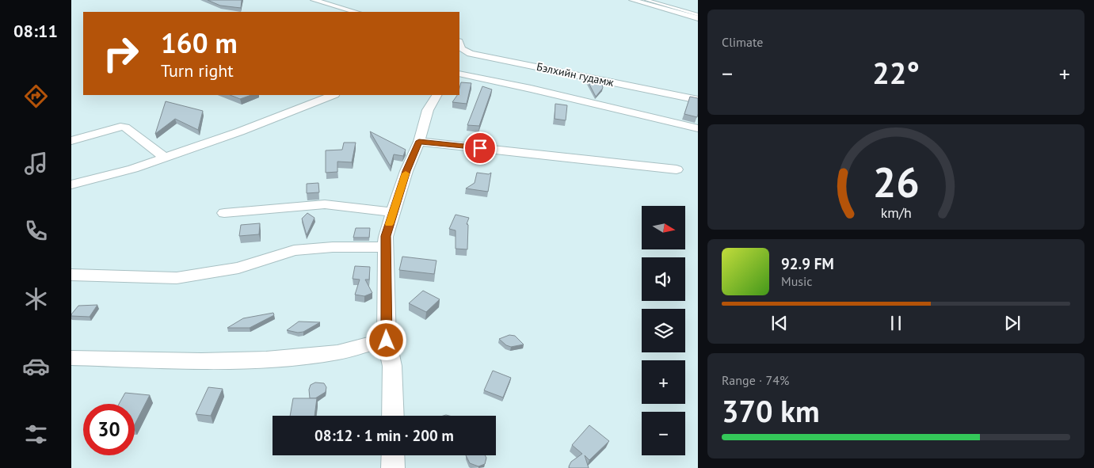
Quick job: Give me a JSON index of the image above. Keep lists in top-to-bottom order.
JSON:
{
  "streets": {
    "street": ["Бэлхийн гудамж"]
  },
  "north": "right",
  "page": {
    "tabs": "08:11",
    "tile": [
      "Climate",
      ["Range · 74%", "370 km"]
    ],
    "turn": ["160 m", "Turn right"],
    "heat": ["−", "22°", "+"],
    "map_buttons": ["+", "−"],
    "song": ["92.9 FM", "Music"],
    "limit": "30",
    "trip": "08:12 · 1 min · 200 m",
    "gauge": ["26", "km/h"]
  }
}
